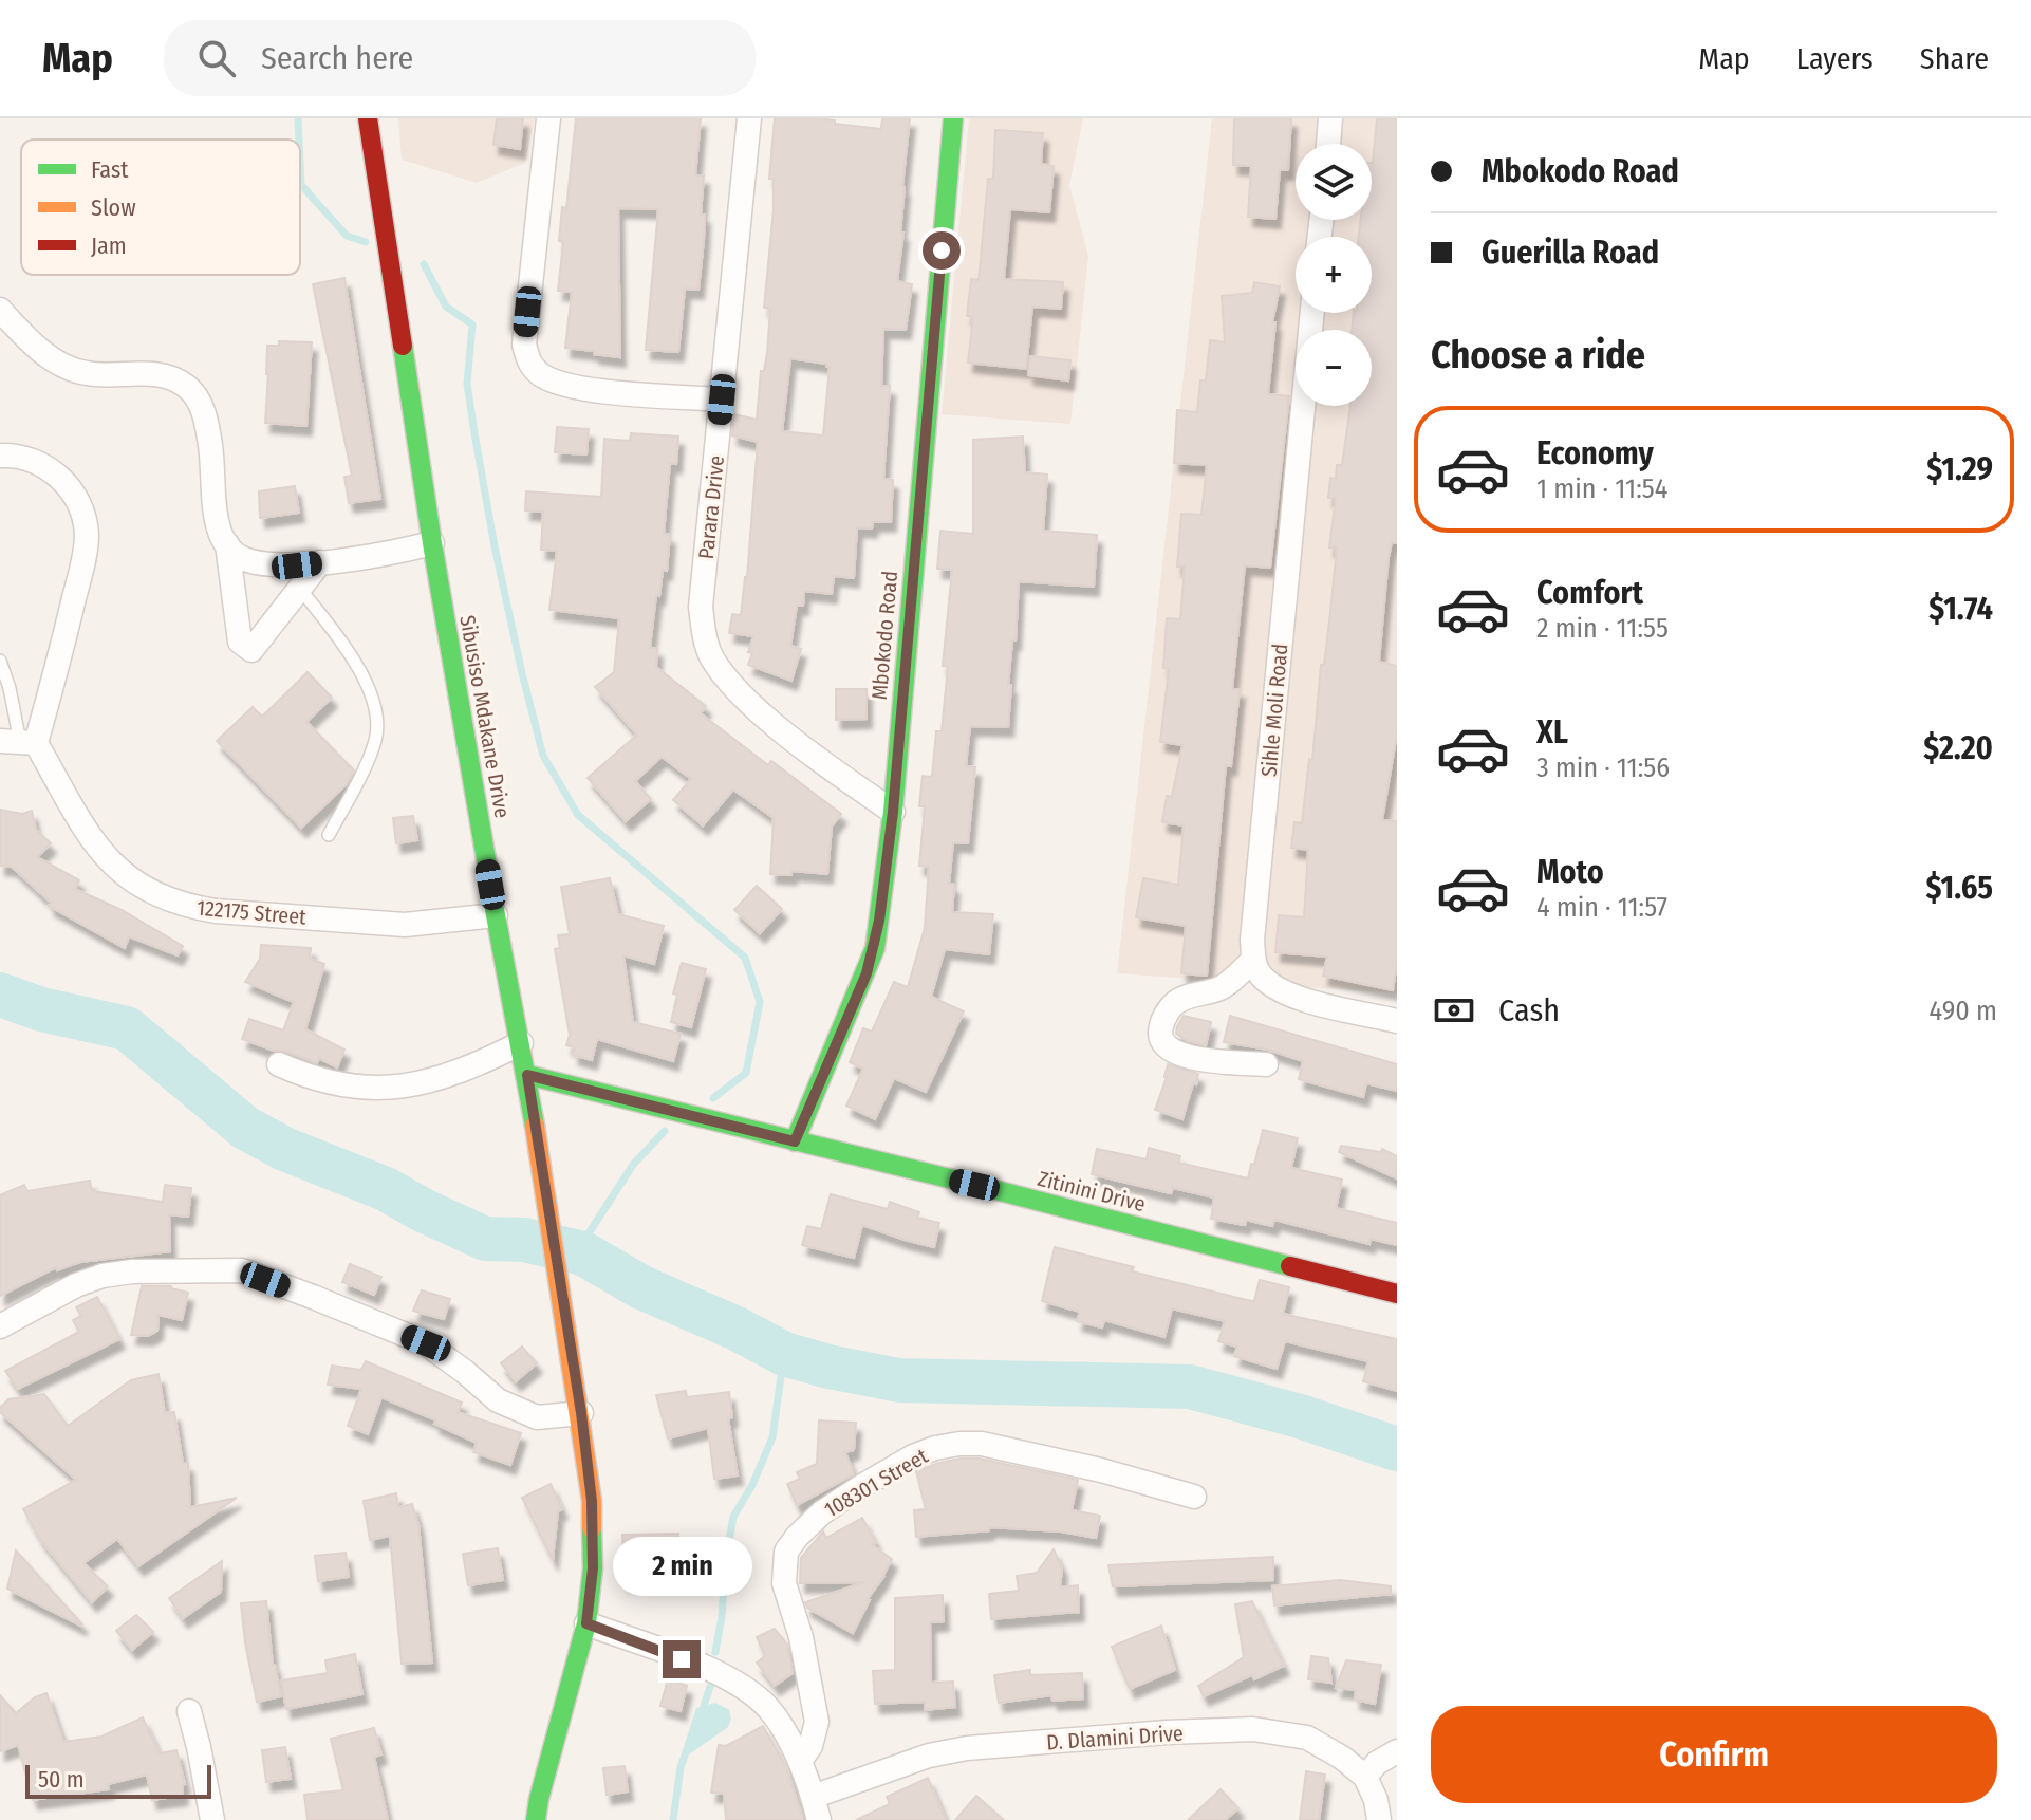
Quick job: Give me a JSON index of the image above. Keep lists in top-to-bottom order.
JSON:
{
  "streets": {
    "street": [
      "Parara Drive",
      "Mbokodo Road",
      "Sihle Moli Road",
      "Sibusiso Mdakane Drive",
      "122175 Street",
      "Zitinini Drive",
      "108301 Street",
      "D. Dlamini Drive"
    ]
  },
  "crossings": [
    ["Parara Drive", "Mbokodo Road"],
    ["Mbokodo Road", "Zitinini Drive"],
    ["Sibusiso Mdakane Drive", "122175 Street"],
    ["Sibusiso Mdakane Drive", "Zitinini Drive"]
  ],
  "legend": ["Fast", "Slow", "Jam"],
  "scale_bar": "50 m",
  "page": {
    "header": "Map",
    "search": "Search here",
    "nav": ["Map", "Layers", "Share"],
    "banner": ["Mbokodo Road", "Guerilla Road"],
    "map_buttons": ["+", "−"],
    "heading": "Choose a ride",
    "list": [
      {
        "name": "Economy",
        "note": "1 min · 11:54",
        "value": "$1.29"
      },
      {
        "name": "Comfort",
        "note": "2 min · 11:55",
        "value": "$1.74"
      },
      {
        "name": "XL",
        "note": "3 min · 11:56",
        "value": "$2.20"
      },
      {
        "name": "Moto",
        "note": "4 min · 11:57",
        "value": "$1.65"
      }
    ],
    "pay": ["Cash", "490 m"],
    "bubble": "2 min",
    "buttons": "Confirm",
    "scale": "50 m"
  }
}
